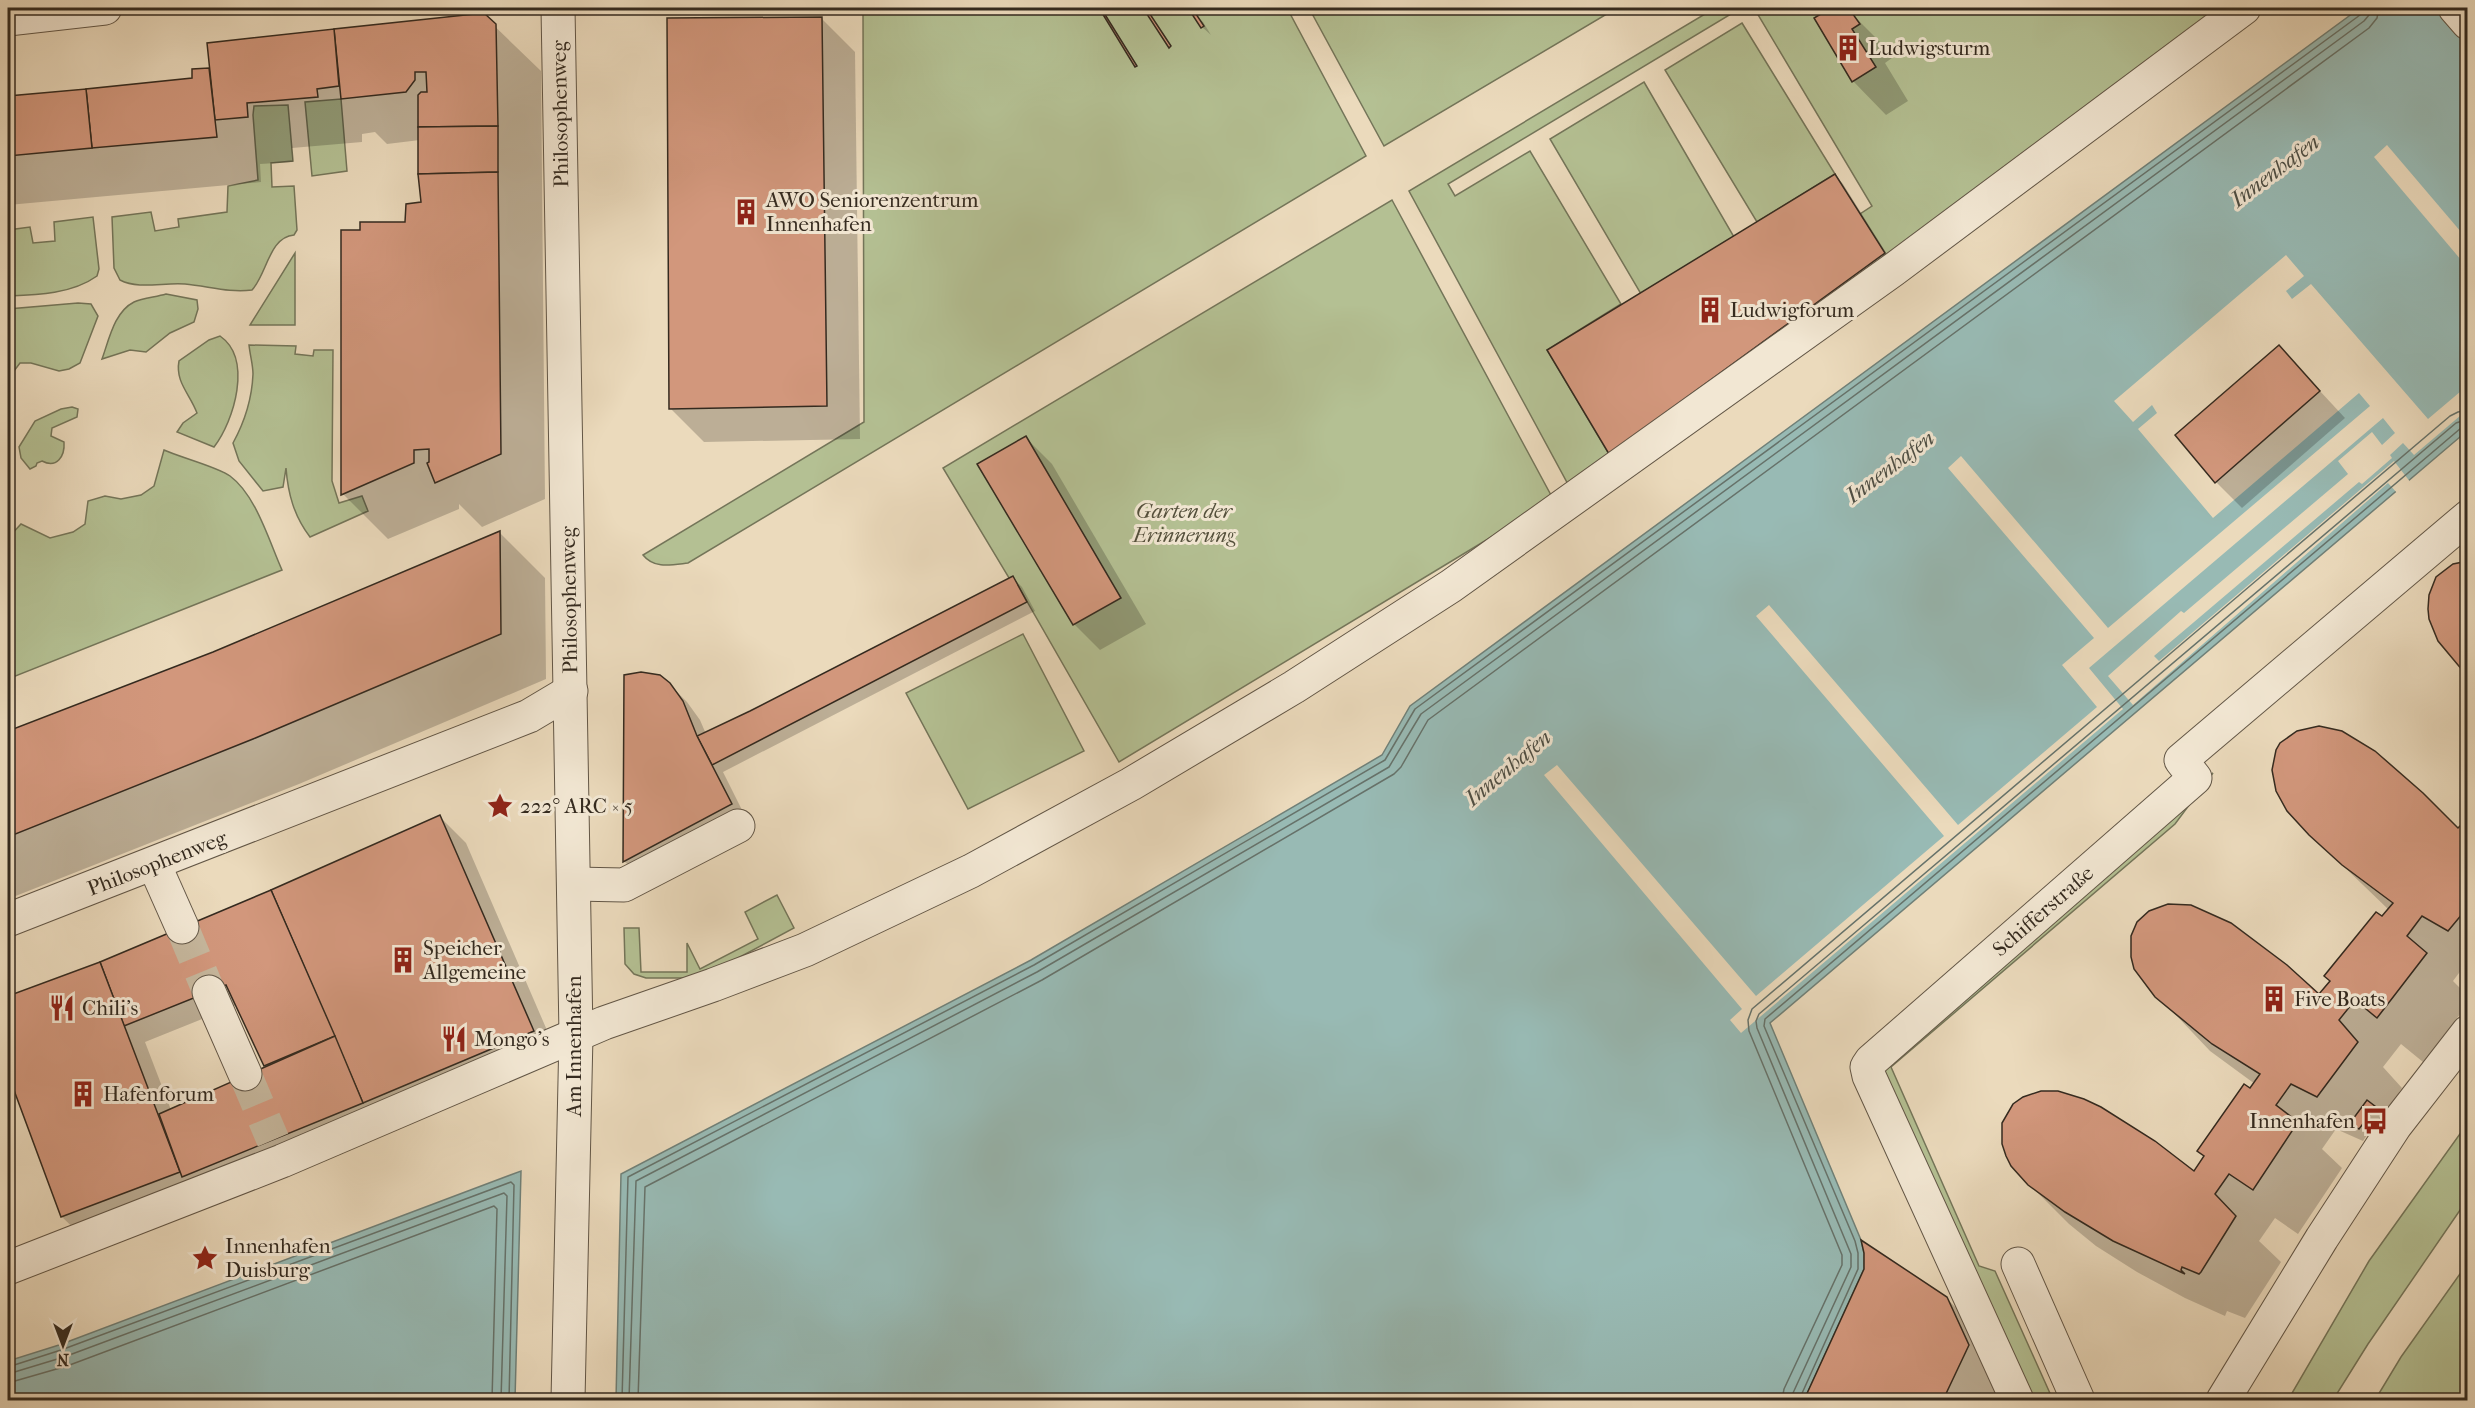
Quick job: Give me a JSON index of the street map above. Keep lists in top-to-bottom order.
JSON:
{
  "streets": {
    "street": ["Philosophenweg", "Schifferstraße", "Am Innenhafen"]
  },
  "crossings": [
    ["Philosophenweg", "Am Innenhafen"]
  ],
  "water": ["Innenhafen"],
  "parks": ["Garten der Erinnerung"],
  "places": {
    "building": [
      "Ludwigsturm",
      "AWO Seniorenzentrum Innenhafen",
      "Ludwigforum",
      "Speicher Allgemeine",
      "Five Boats",
      "Hafenforum"
    ],
    "place": ["222° ARC × 5", "Innenhafen Duisburg"],
    "restaurant": ["Chili's", "Mongo's"],
    "bus stop": ["Innenhafen"]
  },
  "north": "bottom"
}
